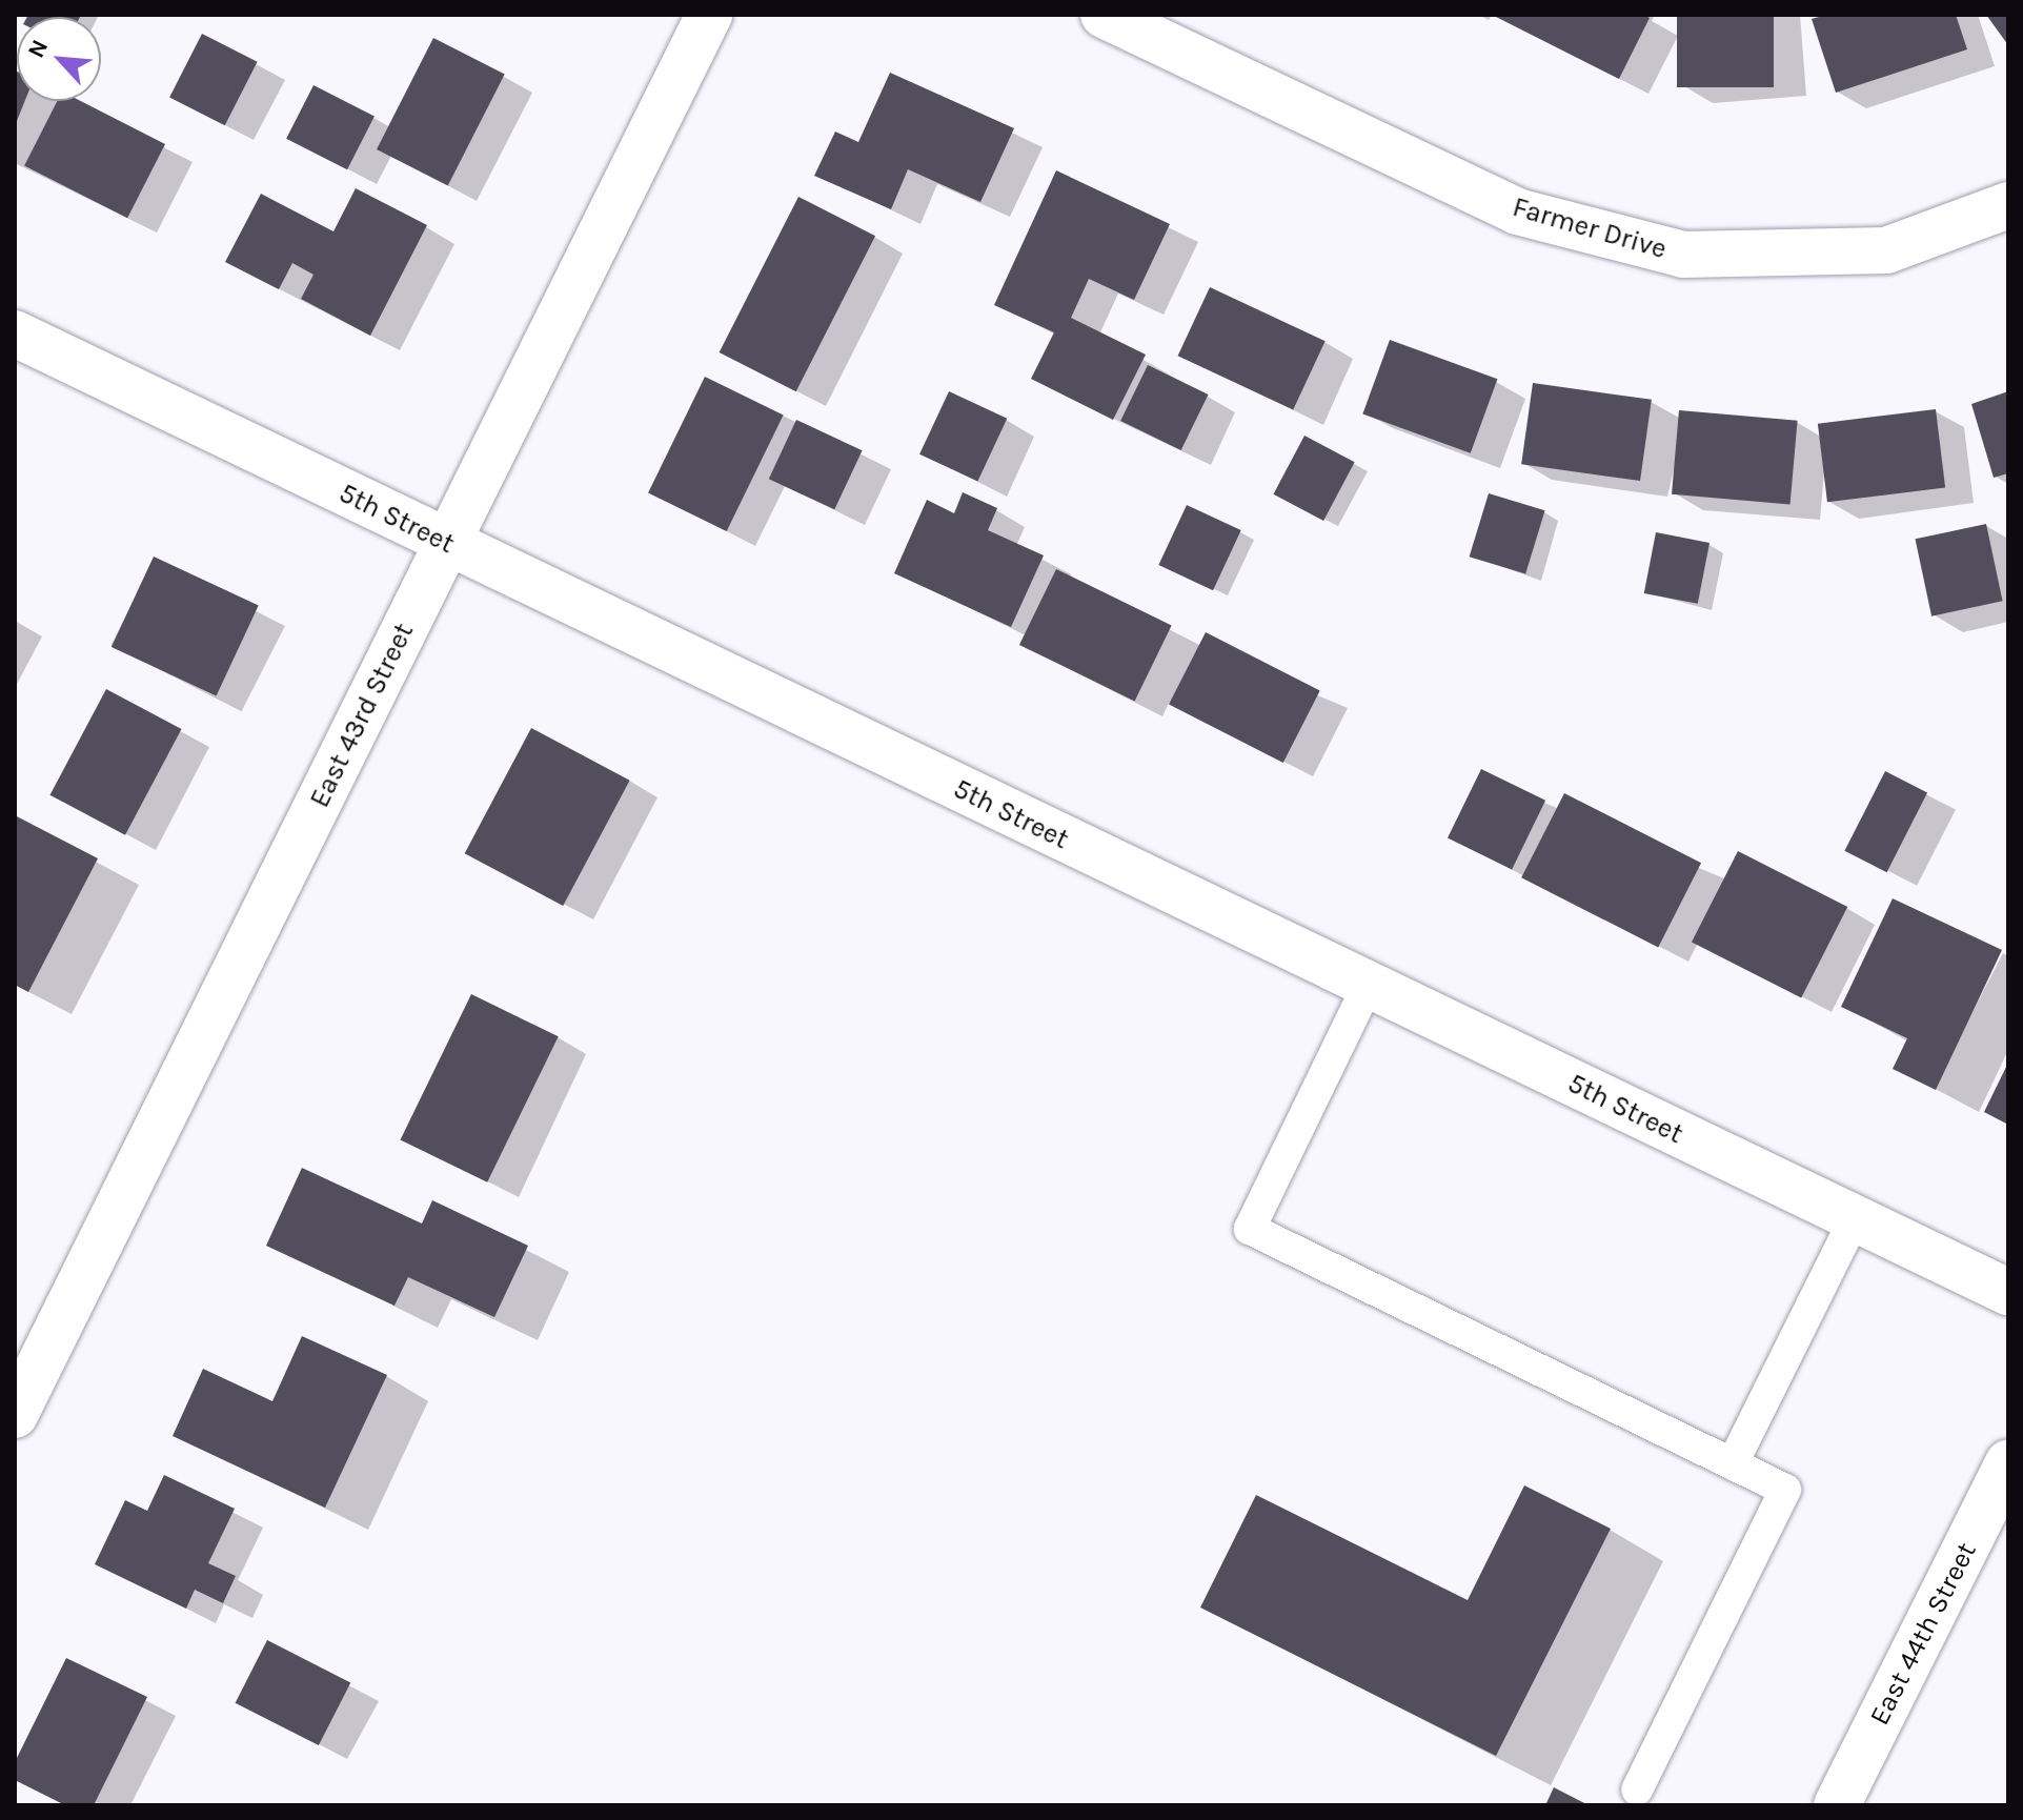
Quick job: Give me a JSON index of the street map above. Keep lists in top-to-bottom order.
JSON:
{
  "streets": {
    "street": [
      "Farmer Drive",
      "5th Street",
      "East 43rd Street",
      "East 44th Street"
    ]
  },
  "crossings": [
    ["5th Street", "East 43rd Street"]
  ],
  "north": "top left"
}
